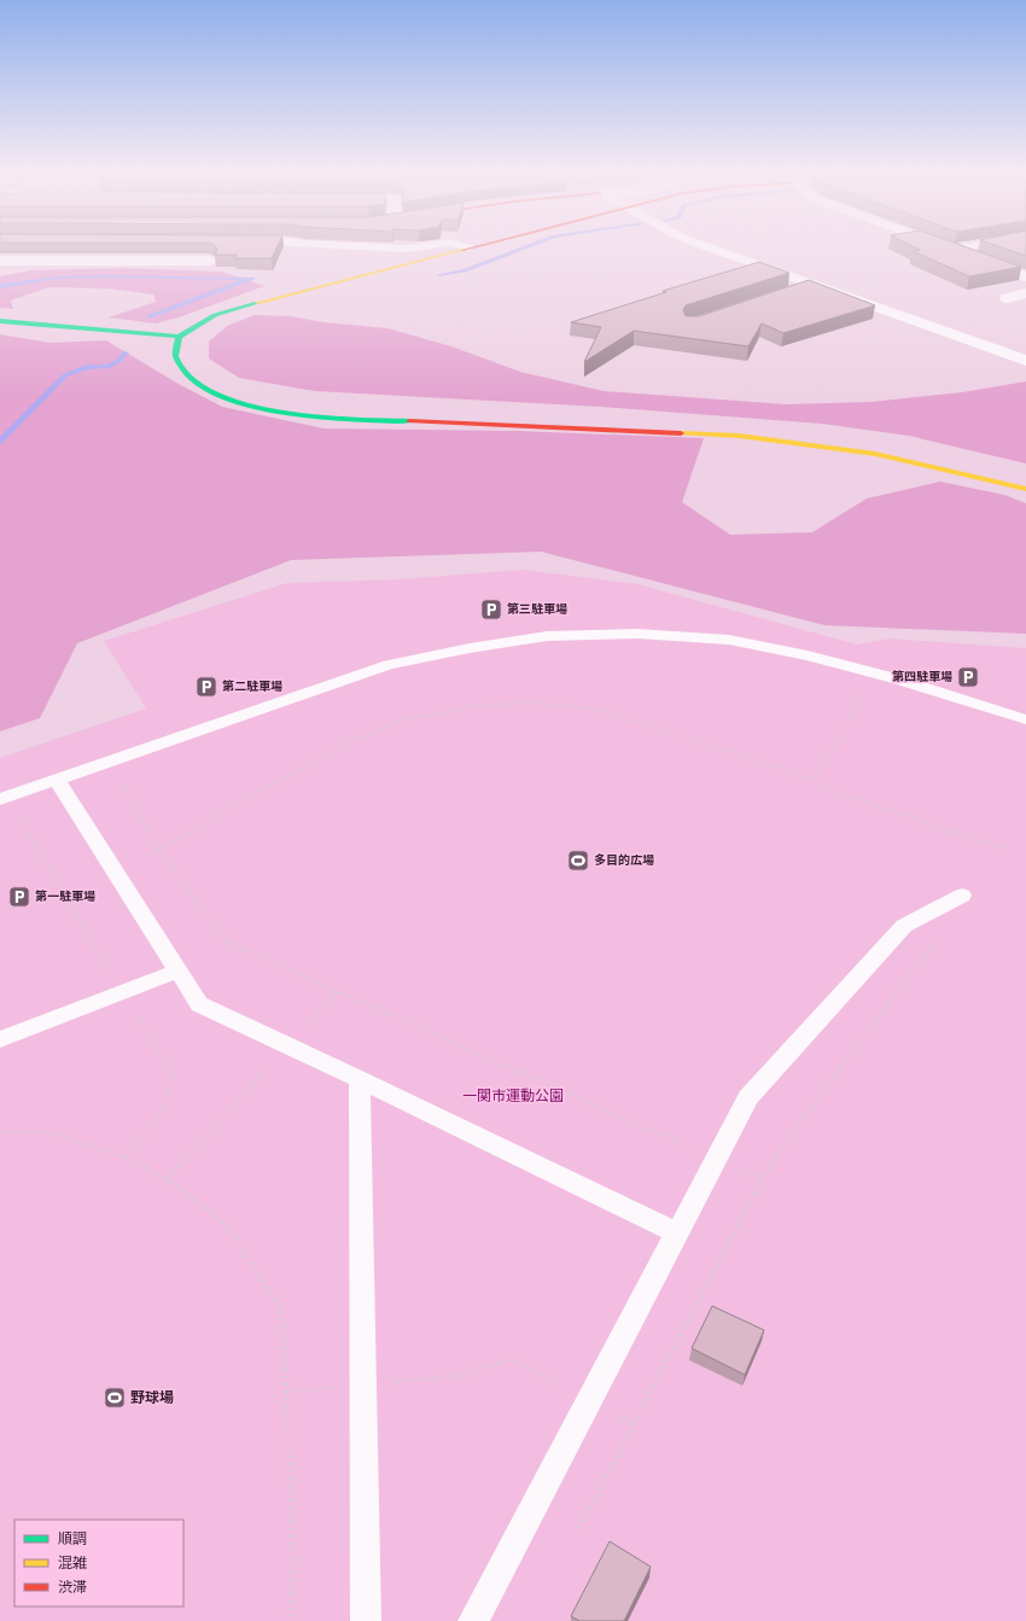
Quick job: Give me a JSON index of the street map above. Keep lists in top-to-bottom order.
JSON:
{
  "parks": ["一関市運動公園"],
  "places": {
    "parking": [
      "第三駐車場",
      "第四駐車場",
      "第二駐車場",
      "第一駐車場"
    ],
    "sports": ["多目的広場", "野球場"]
  },
  "legend": ["順調", "混雑", "渋滞"]
}
